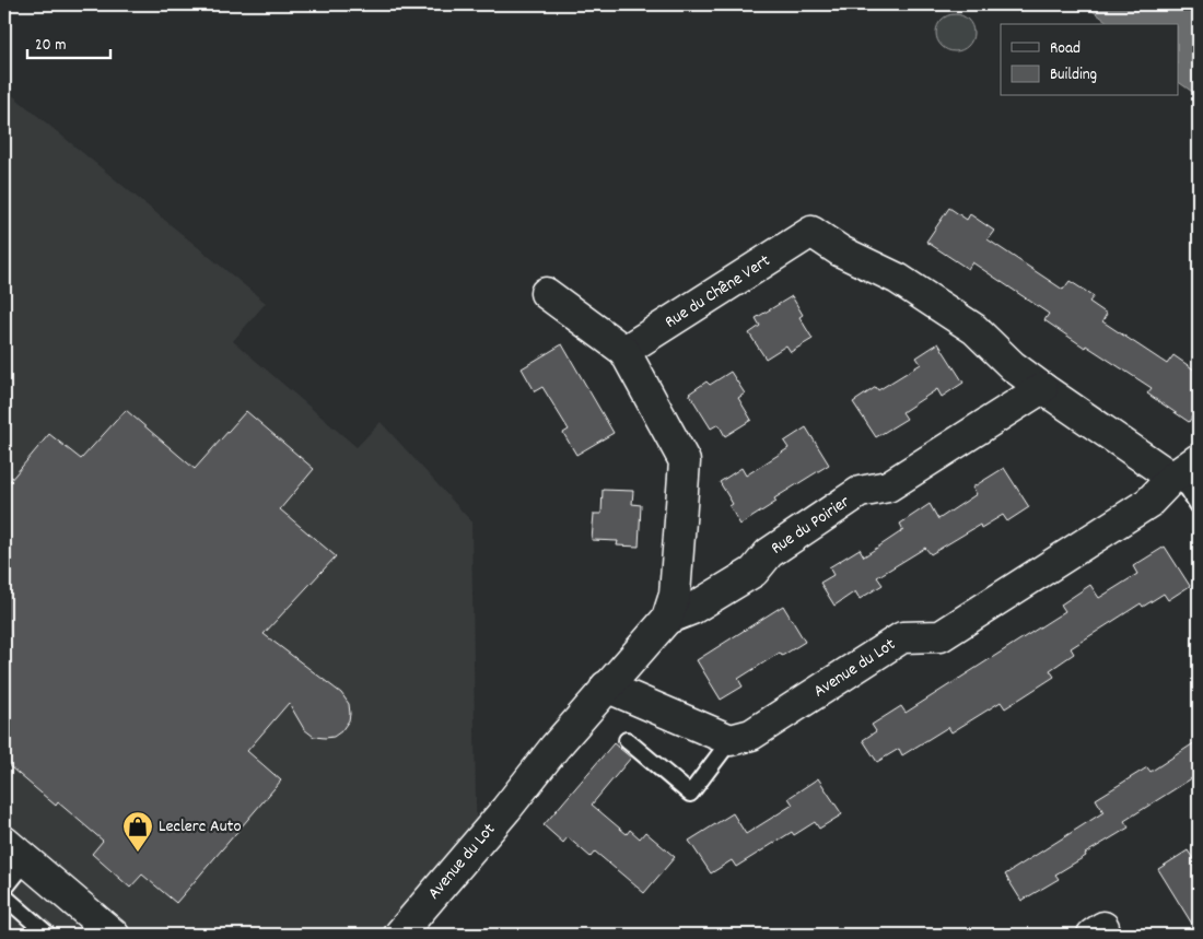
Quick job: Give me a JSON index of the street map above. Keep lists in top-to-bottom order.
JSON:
{
  "streets": {
    "street": ["Rue du Chêne Vert", "Rue du Poirier", "Avenue du Lot"]
  },
  "crossings": [
    ["Rue du Chêne Vert", "Rue du Poirier"],
    ["Rue du Chêne Vert", "Avenue du Lot"],
    ["Rue du Poirier", "Avenue du Lot"]
  ],
  "places": {
    "shop": ["Leclerc Auto"]
  },
  "legend": ["Road", "Building"],
  "scale_bar": "20 m"
}
